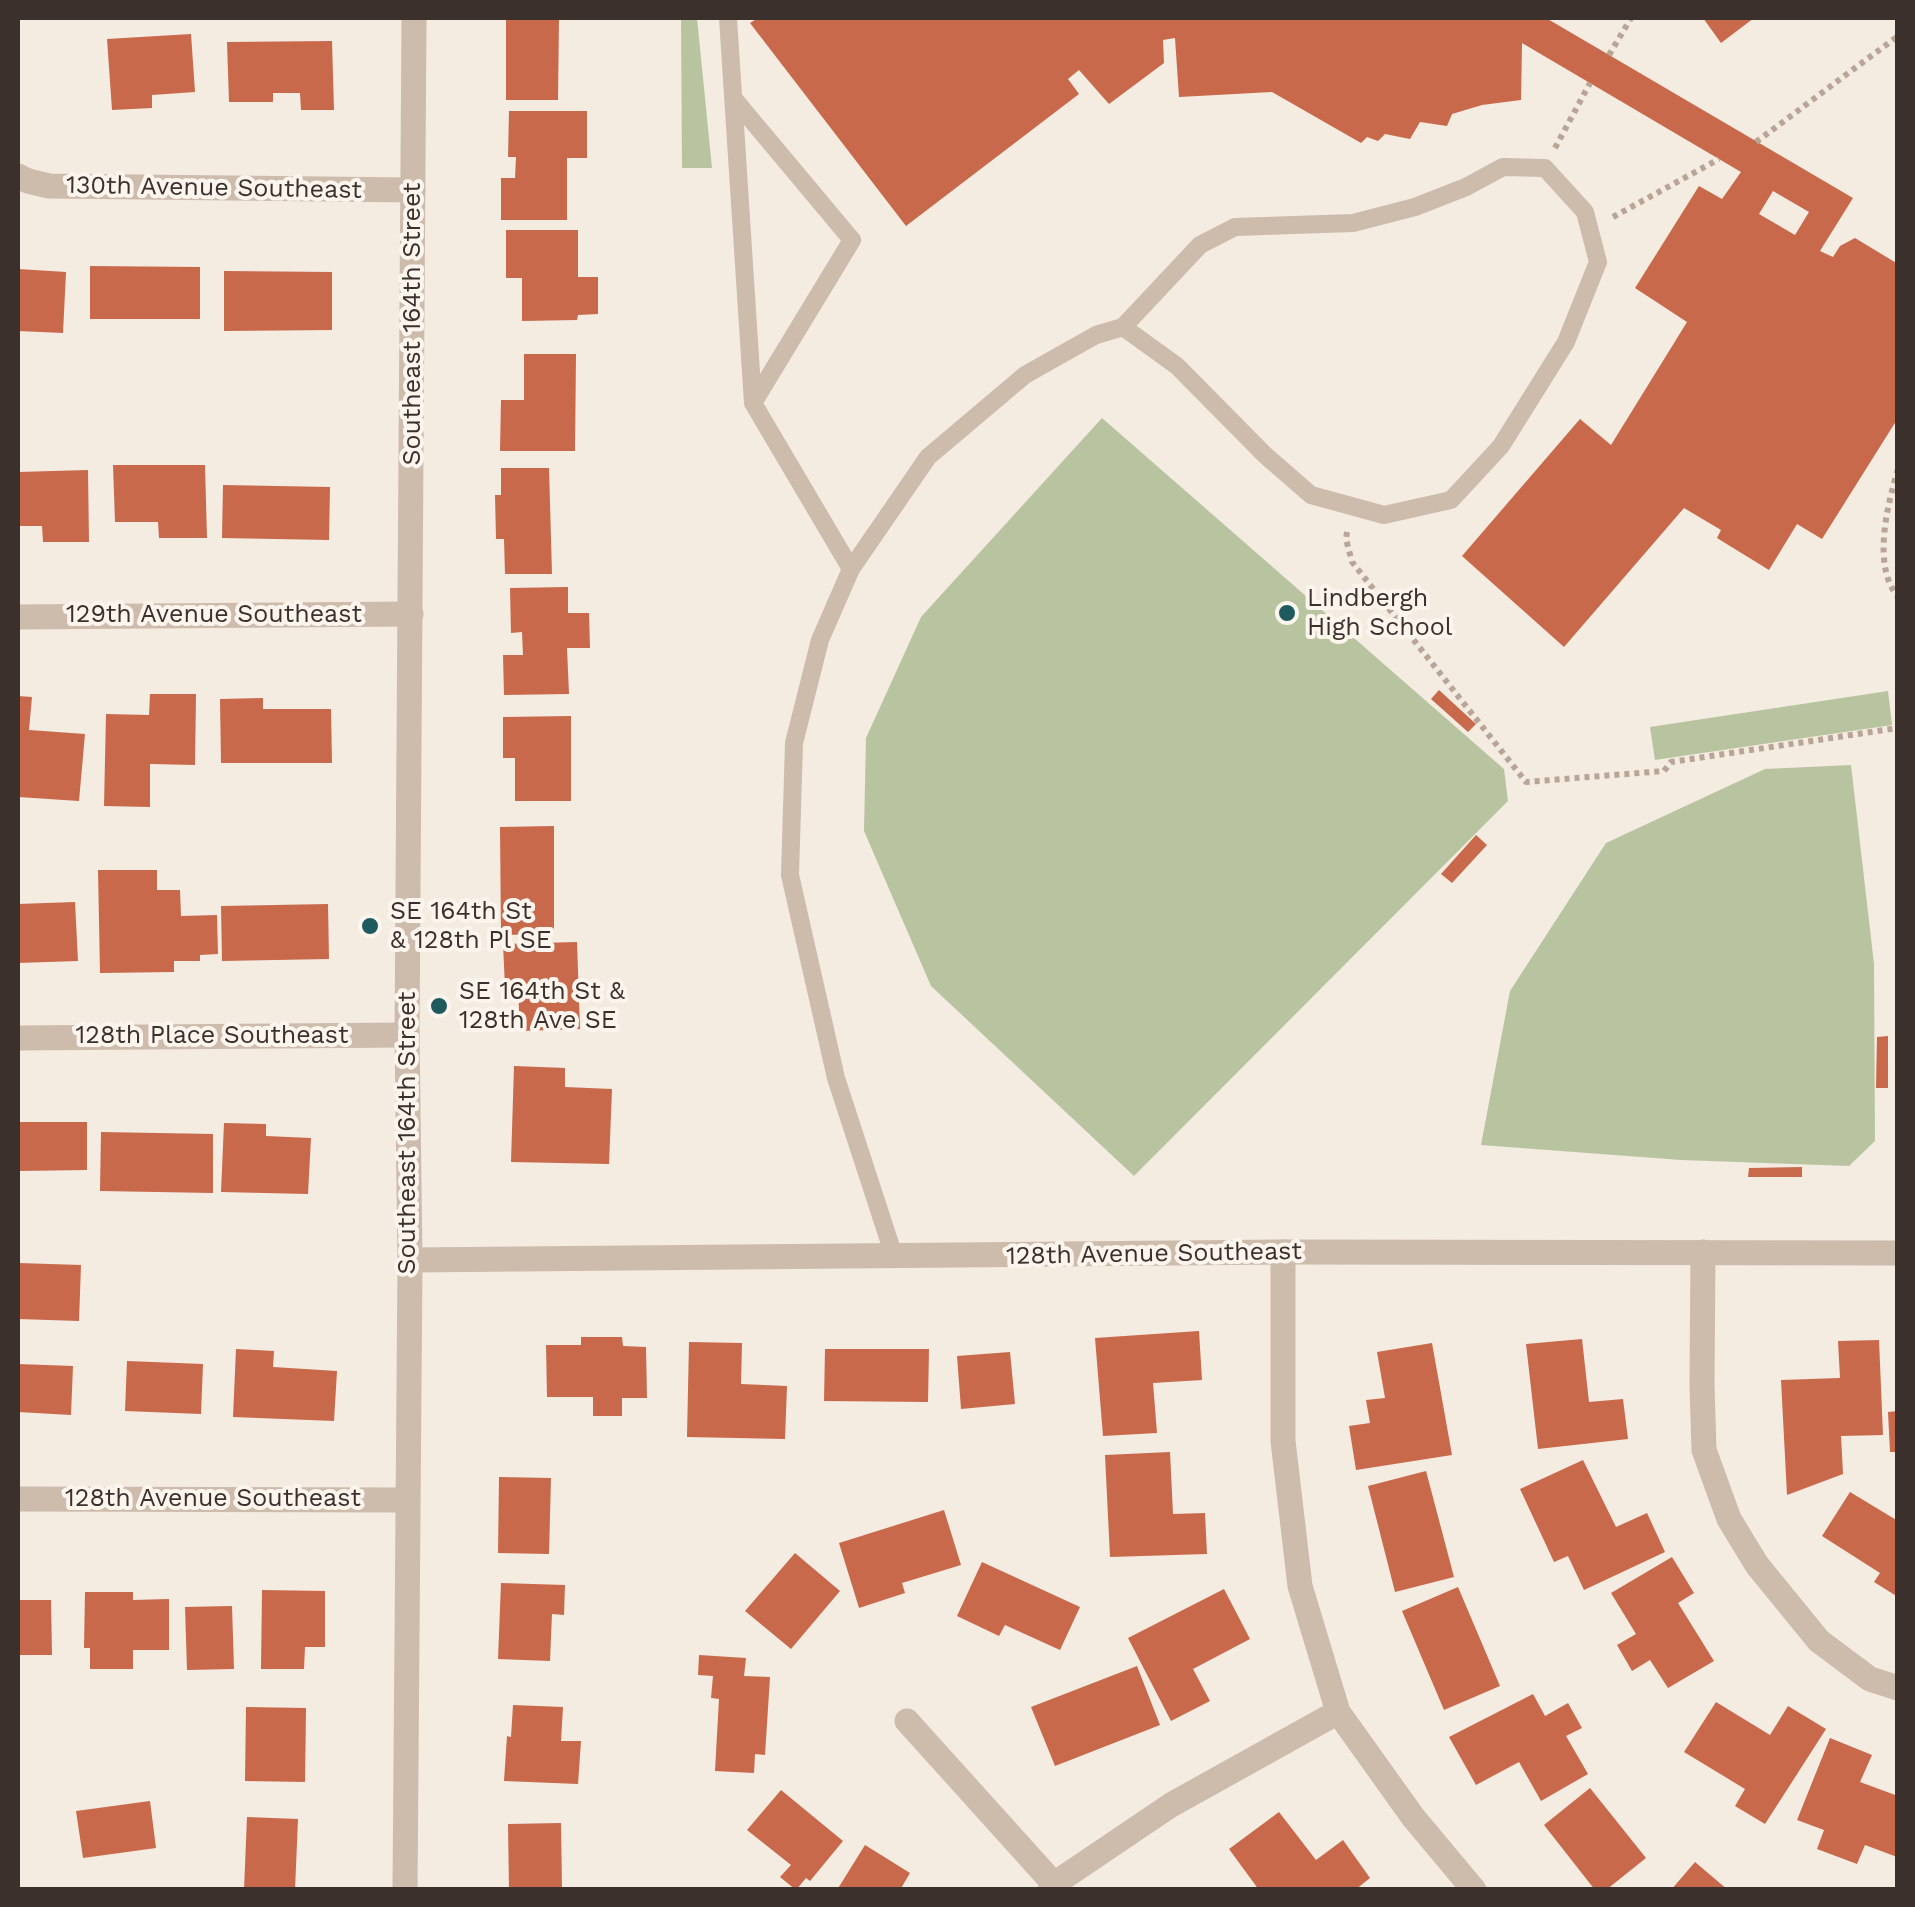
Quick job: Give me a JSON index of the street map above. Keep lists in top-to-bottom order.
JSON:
{
  "streets": {
    "street": [
      "130th Avenue Southeast",
      "Southeast 164th Street",
      "129th Avenue Southeast",
      "128th Place Southeast",
      "128th Avenue Southeast"
    ]
  },
  "crossings": [
    ["130th Avenue Southeast", "Southeast 164th Street"],
    ["Southeast 164th Street", "129th Avenue Southeast"],
    ["Southeast 164th Street", "128th Place Southeast"],
    ["Southeast 164th Street", "128th Avenue Southeast"]
  ],
  "places": ["Lindbergh High School", "SE 164th St & 128th Pl SE", "SE 164th St & 128th Ave SE"]
}
